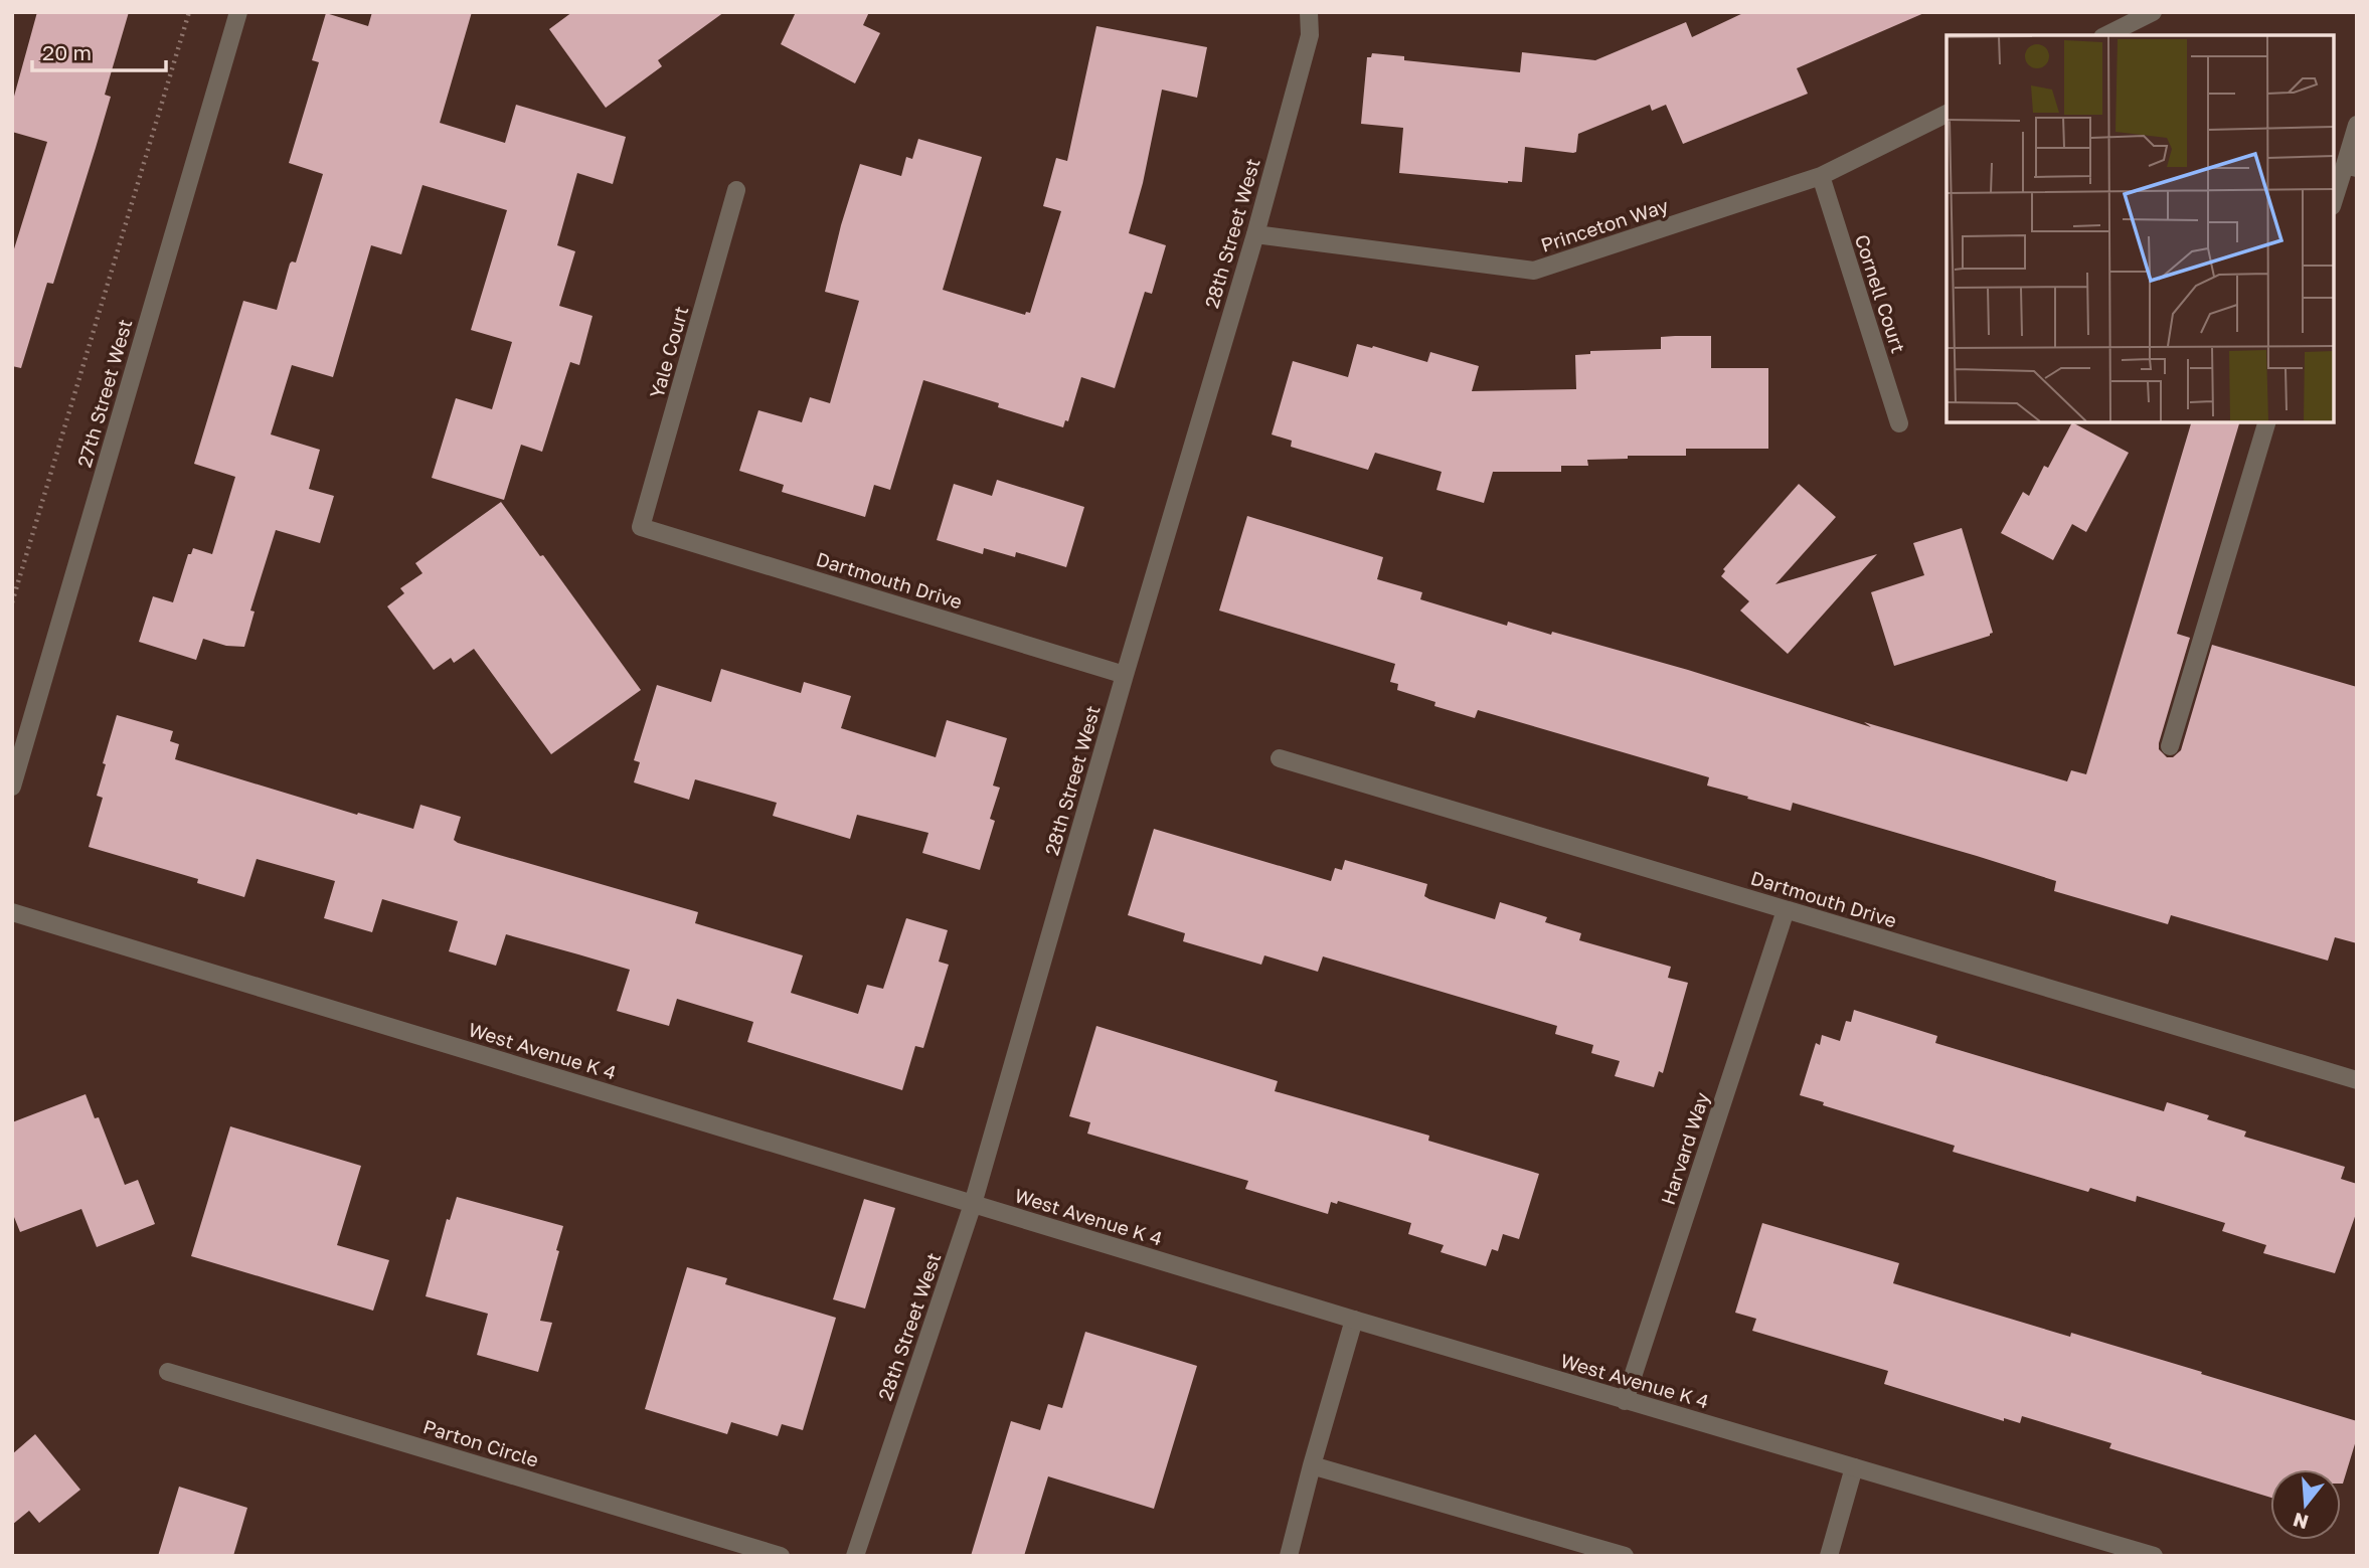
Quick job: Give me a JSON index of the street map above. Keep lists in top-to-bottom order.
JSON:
{
  "streets": {
    "street": [
      "Princeton Way",
      "28th Street West",
      "Cornell Court",
      "Yale Court",
      "27th Street West",
      "Dartmouth Drive",
      "West Avenue K 4",
      "Harvard Way",
      "Parton Circle"
    ]
  },
  "crossings": [
    ["Princeton Way", "28th Street West"],
    ["Princeton Way", "Cornell Court"],
    ["28th Street West", "Dartmouth Drive"],
    ["28th Street West", "West Avenue K 4"],
    ["Yale Court", "Dartmouth Drive"],
    ["Dartmouth Drive", "Harvard Way"],
    ["West Avenue K 4", "Harvard Way"]
  ],
  "scale_bar": "20 m",
  "north": "bottom"
}
